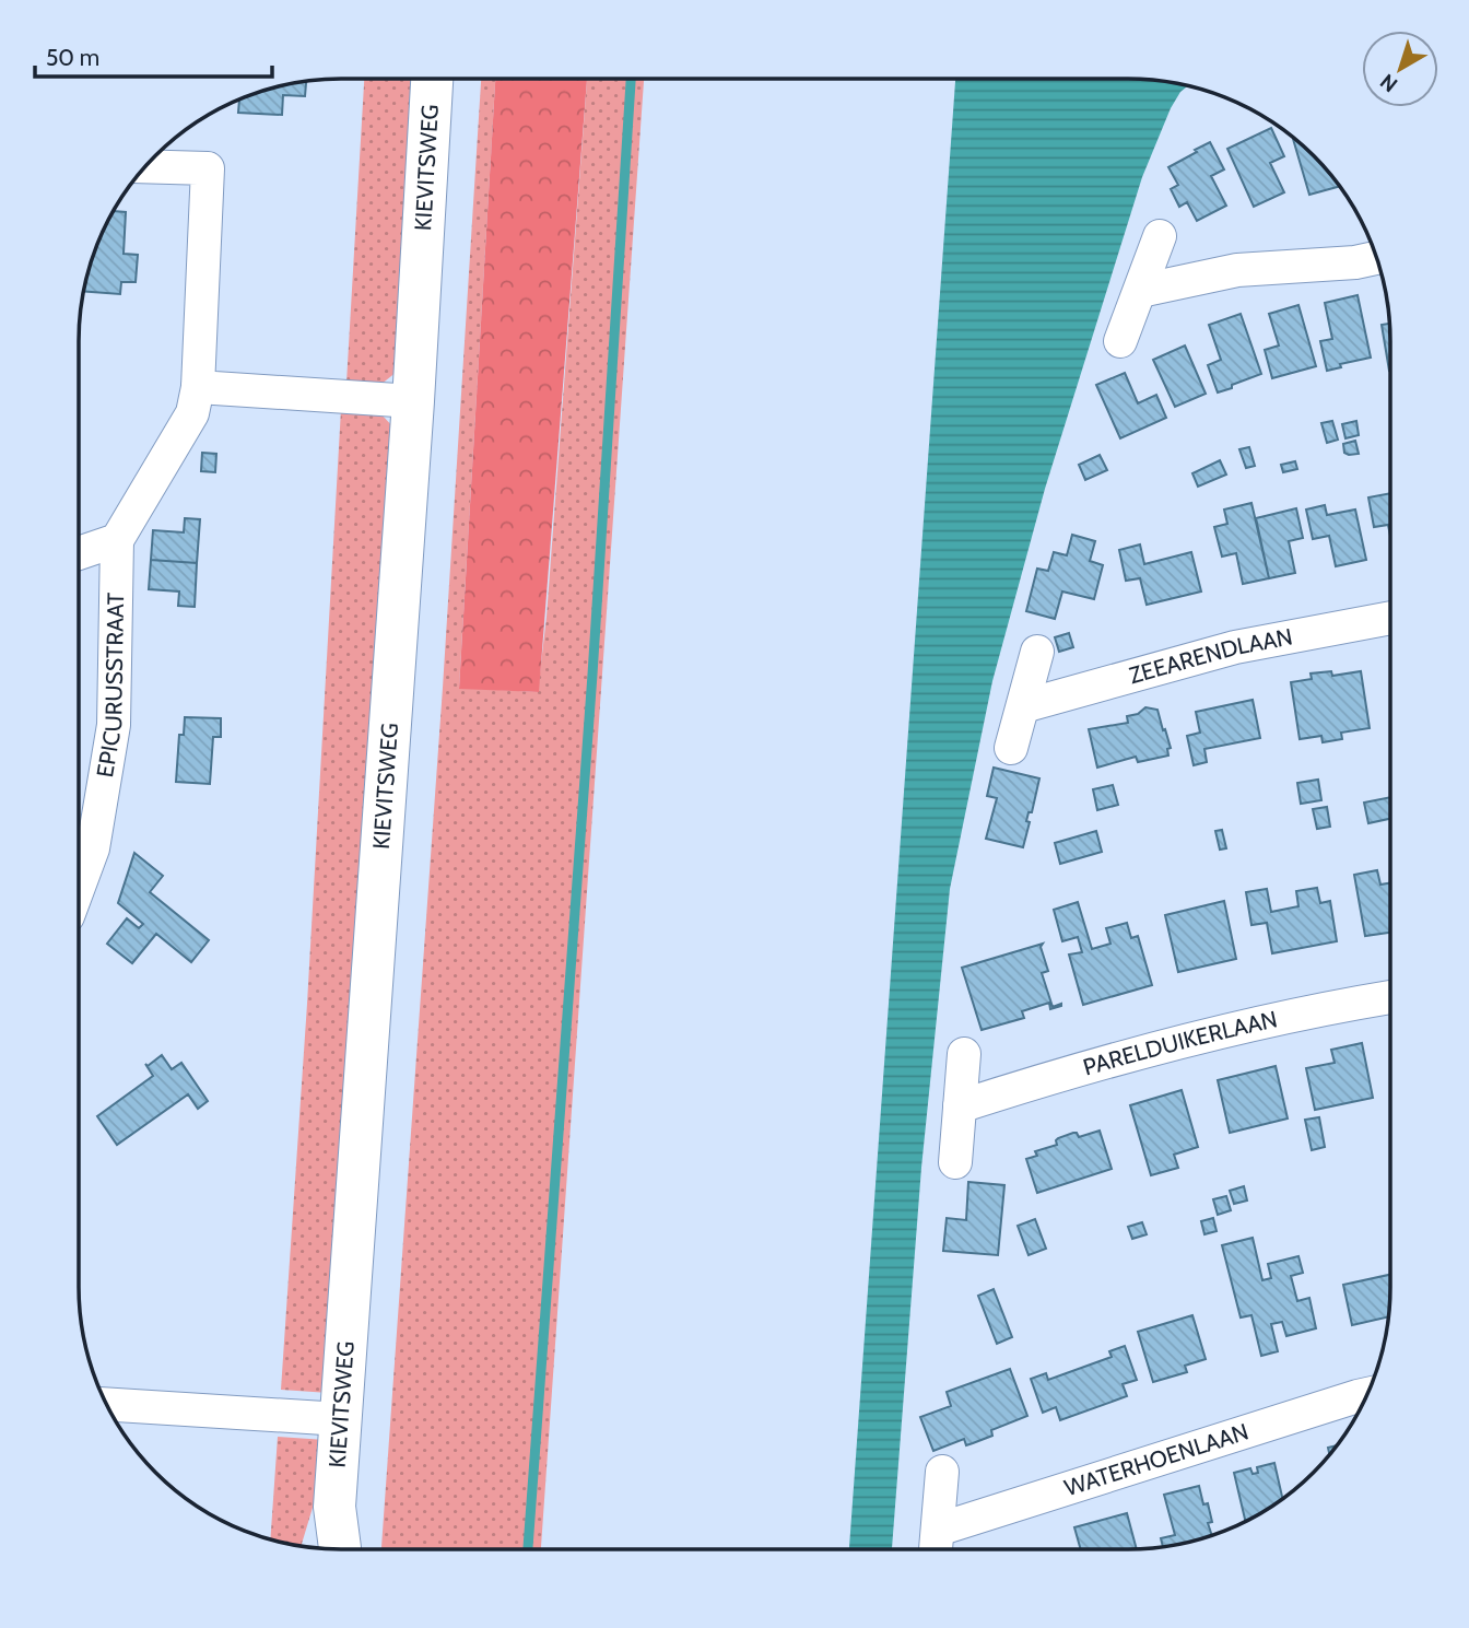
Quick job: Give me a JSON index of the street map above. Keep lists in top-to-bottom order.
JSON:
{
  "streets": {
    "street": [
      "KIEVITSWEG",
      "ZEEARENDLAAN",
      "EPICURUSSTRAAT",
      "PARELDUIKERLAAN",
      "WATERHOENLAAN"
    ]
  },
  "scale_bar": "50 m",
  "north": "bottom left"
}
